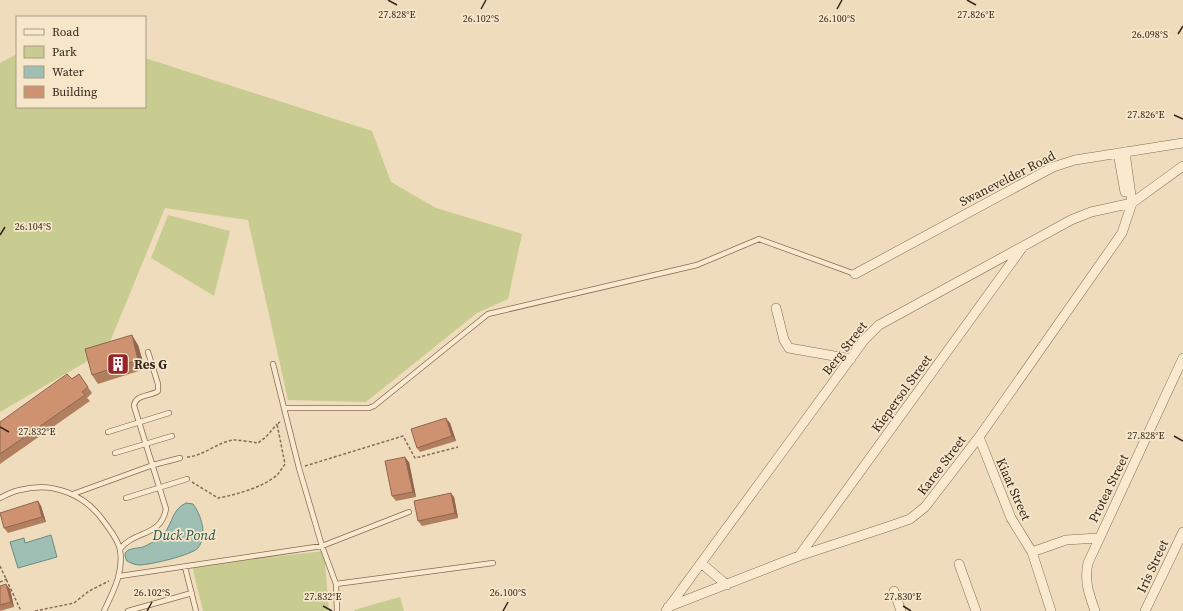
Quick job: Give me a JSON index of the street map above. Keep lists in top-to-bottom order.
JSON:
{
  "streets": {
    "street": [
      "Swanevelder Road",
      "Berg Street",
      "Kiepersol Street",
      "Karee Street",
      "Protea Street",
      "Kiaat Street",
      "Iris Street"
    ]
  },
  "crossings": [
    ["Swanevelder Road", "Karee Street"],
    ["Berg Street", "Kiepersol Street"],
    ["Berg Street", "Karee Street"],
    ["Kiepersol Street", "Karee Street"],
    ["Karee Street", "Kiaat Street"]
  ],
  "water": ["Duck Pond"],
  "places": {
    "building": ["Res G"]
  },
  "legend": [
    "Road",
    "Park",
    "Water",
    "Building"
  ],
  "coordinates": [
    "27.828°E",
    "27.826°E",
    "26.102°S",
    "26.100°S",
    "26.098°S",
    "26.104°S",
    "27.832°E",
    "27.830°E"
  ]
}
